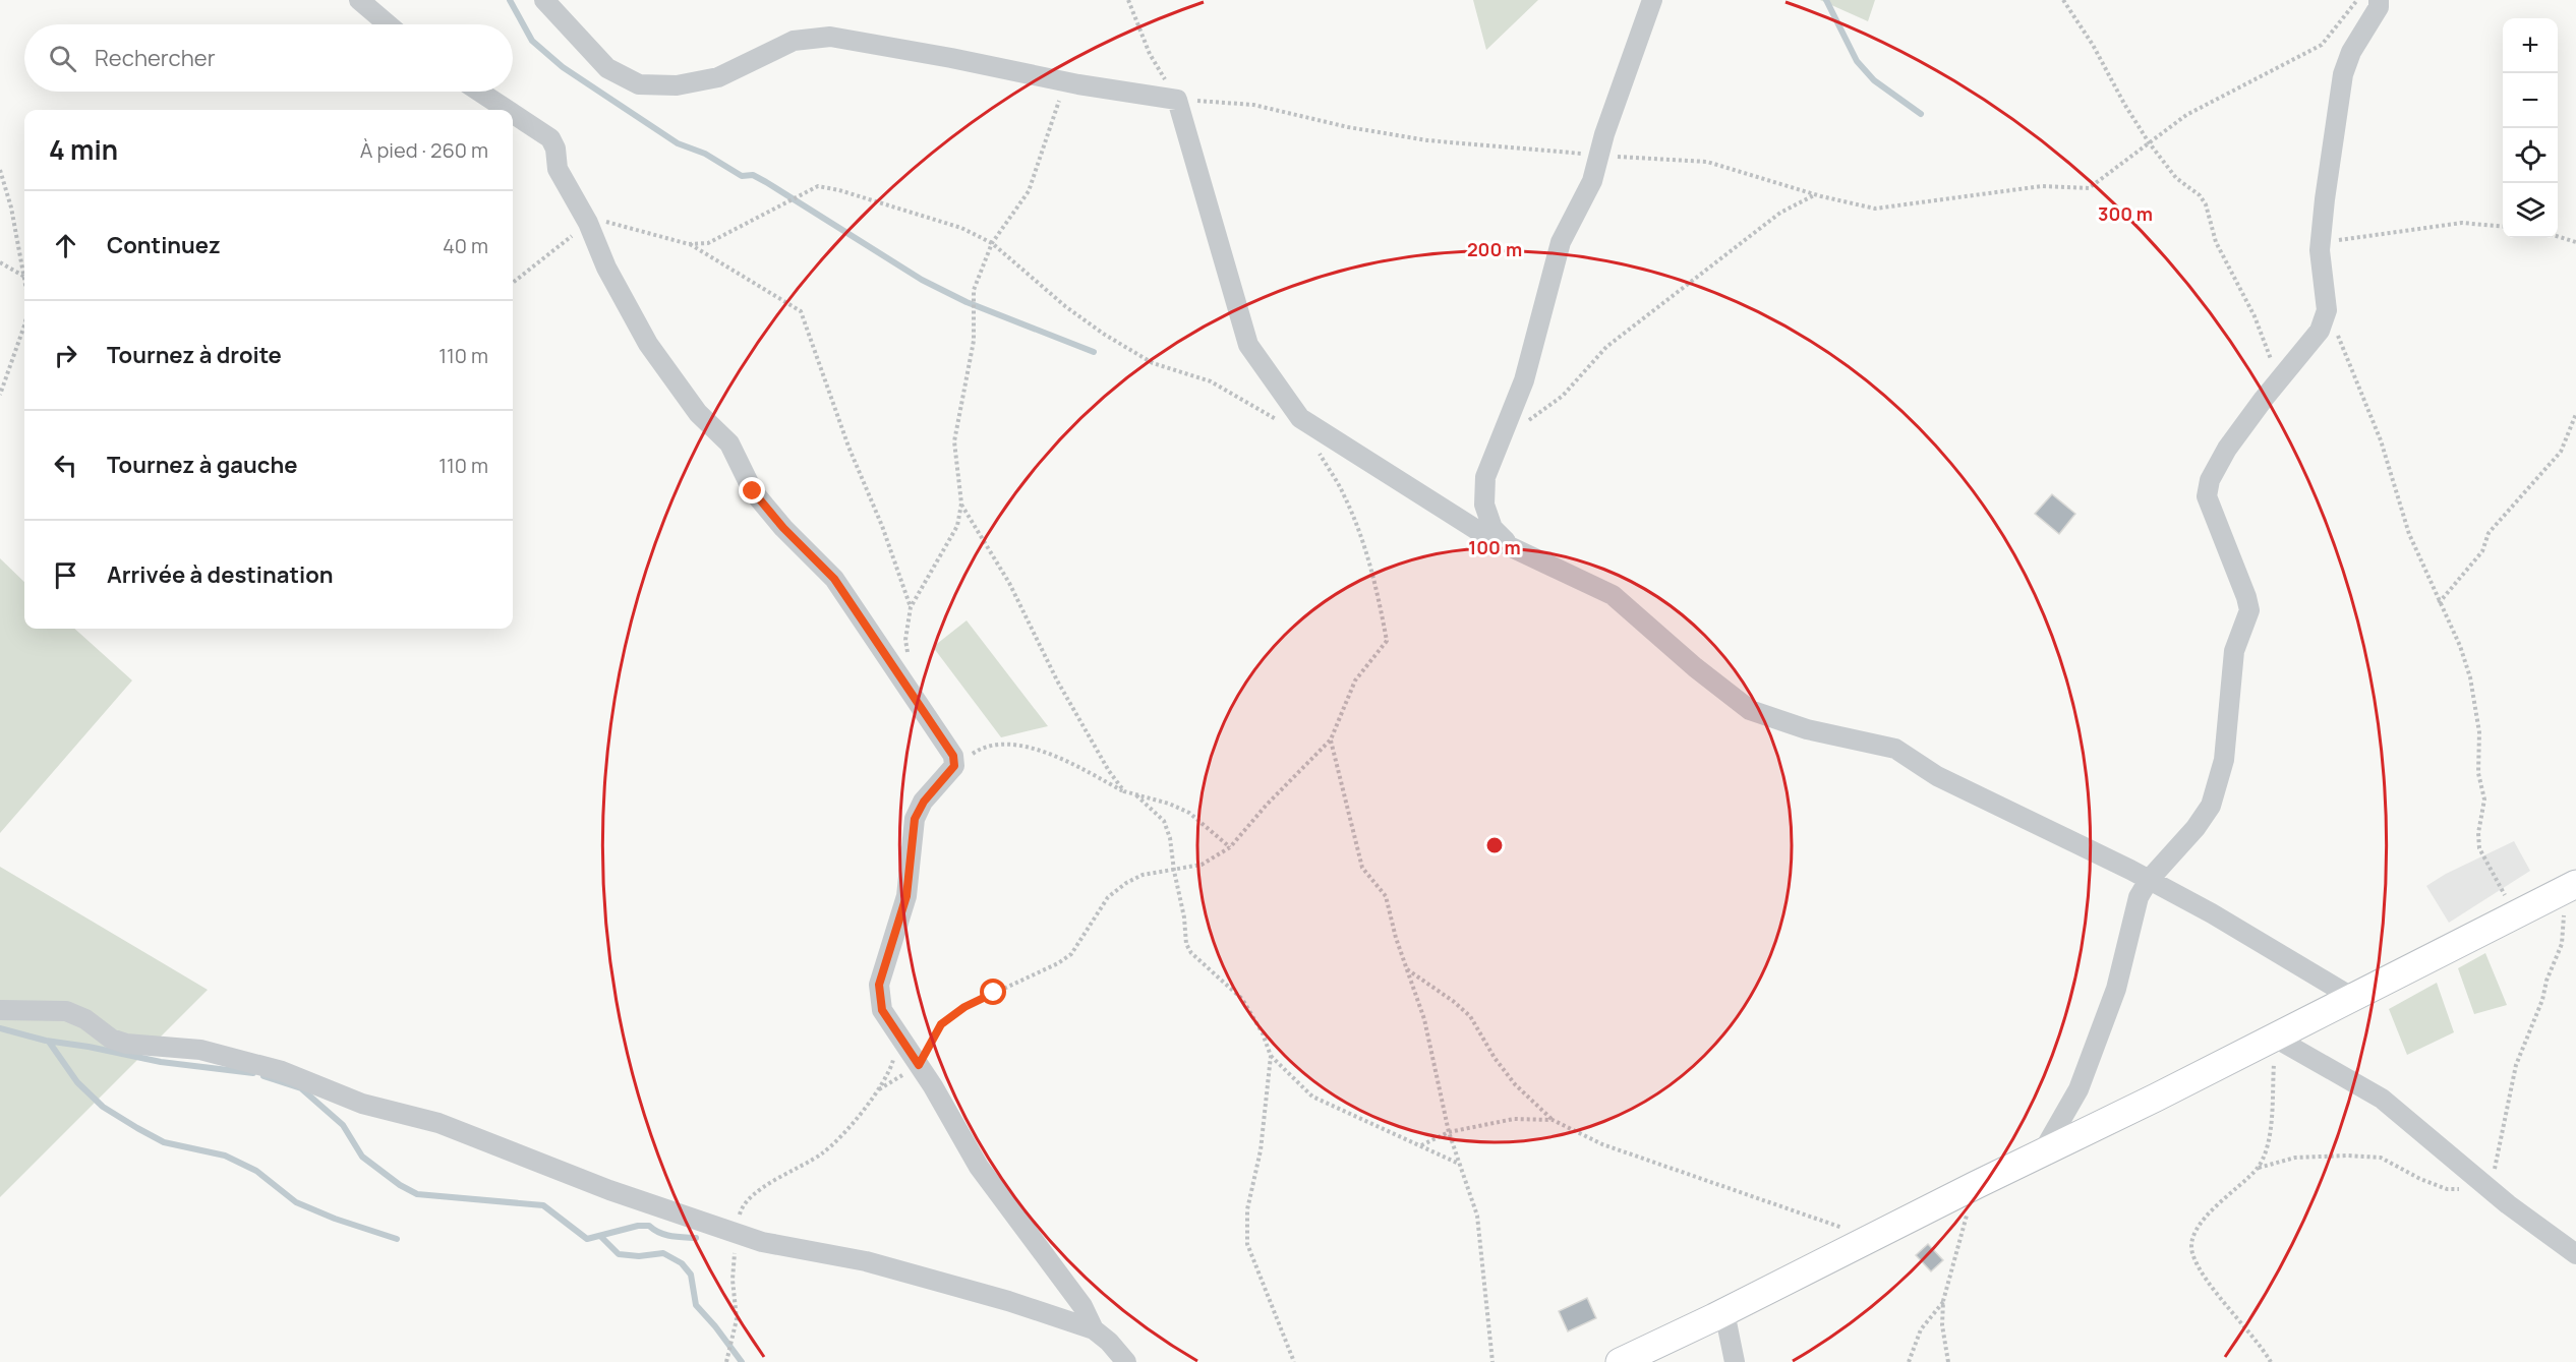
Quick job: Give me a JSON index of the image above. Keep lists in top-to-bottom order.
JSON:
{
  "page": {
    "map_buttons": ["+", "−"],
    "search": "Rechercher",
    "heading": ["4 min", "À pied · 260 m"],
    "list": [
      ["Continuez", "40 m"],
      ["Tournez à droite", "110 m"],
      ["Tournez à gauche", "110 m"],
      "Arrivée à destination"
    ]
  },
  "rings": ["300 m", "200 m", "100 m"]
}
